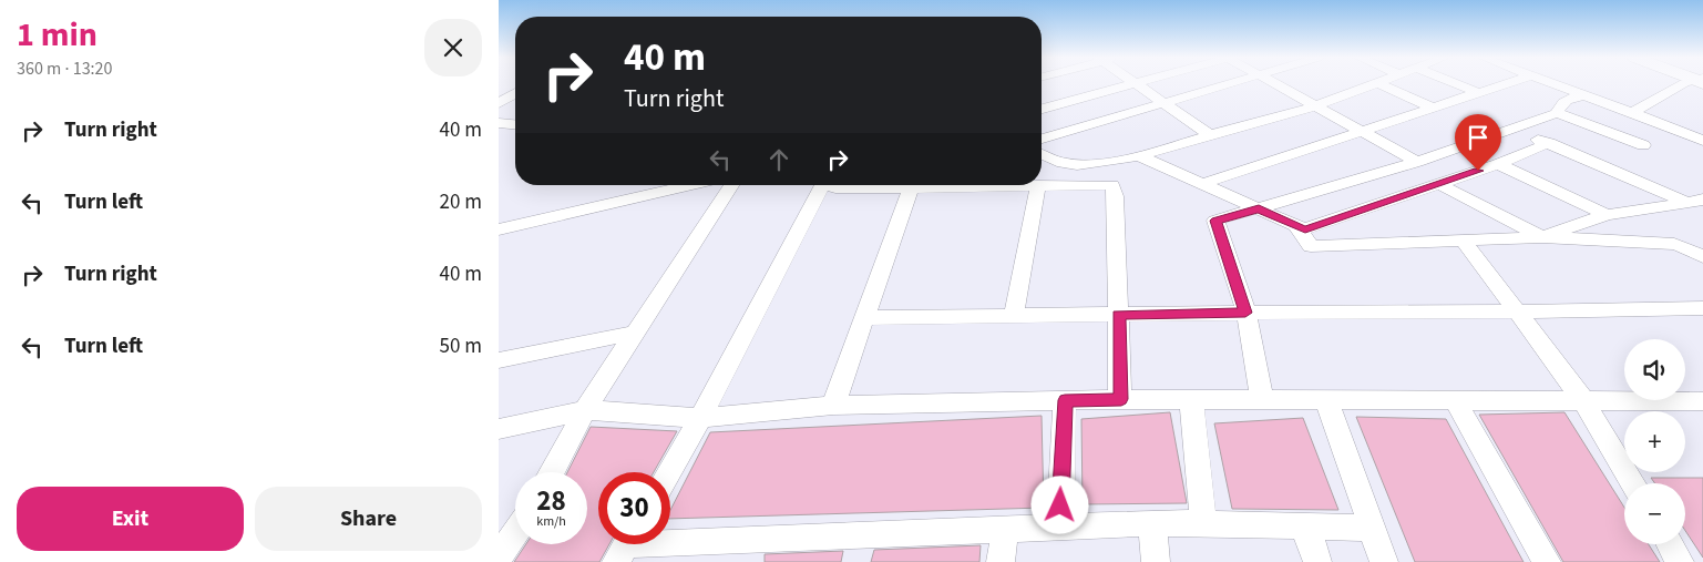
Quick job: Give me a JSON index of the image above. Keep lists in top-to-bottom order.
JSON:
{
  "page": {
    "heading": ["1 min", "360 m · 13:20"],
    "turn": ["40 m", "Turn right"],
    "list": [
      {
        "name": "Turn right",
        "value": "40 m"
      },
      {
        "name": "Turn left",
        "value": "20 m"
      },
      {
        "name": "Turn right",
        "value": "40 m"
      },
      {
        "name": "Turn left",
        "value": "50 m"
      }
    ],
    "map_buttons": ["+", "−"],
    "speed": "28 km/h",
    "limit": "30",
    "buttons": ["Exit", "Share"]
  }
}
